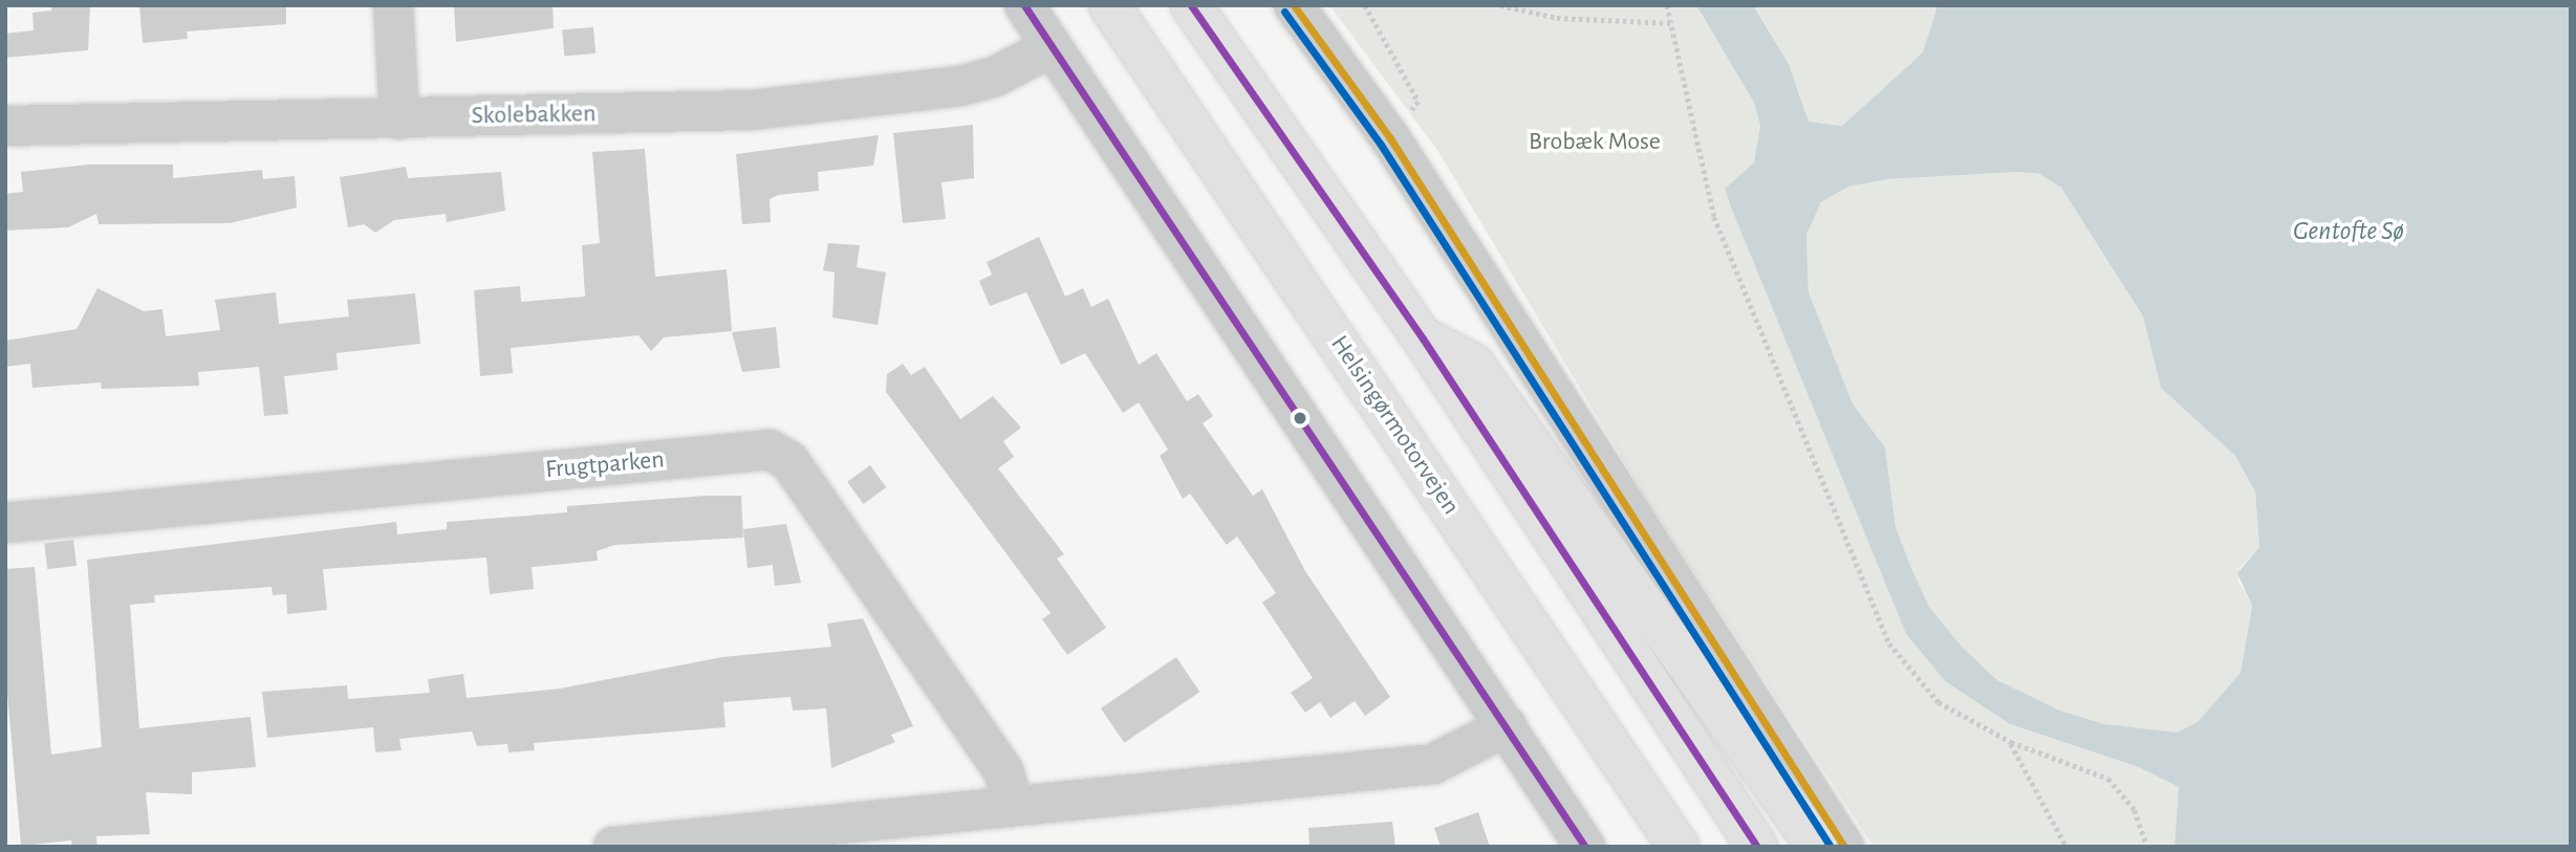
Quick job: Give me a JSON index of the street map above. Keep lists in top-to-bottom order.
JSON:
{
  "streets": {
    "highway": ["Helsingørmotorvejen"],
    "street": ["Skolebakken", "Frugtparken"]
  },
  "water": ["Gentofte Sø"],
  "parks": ["Brobæk Mose"]
}
